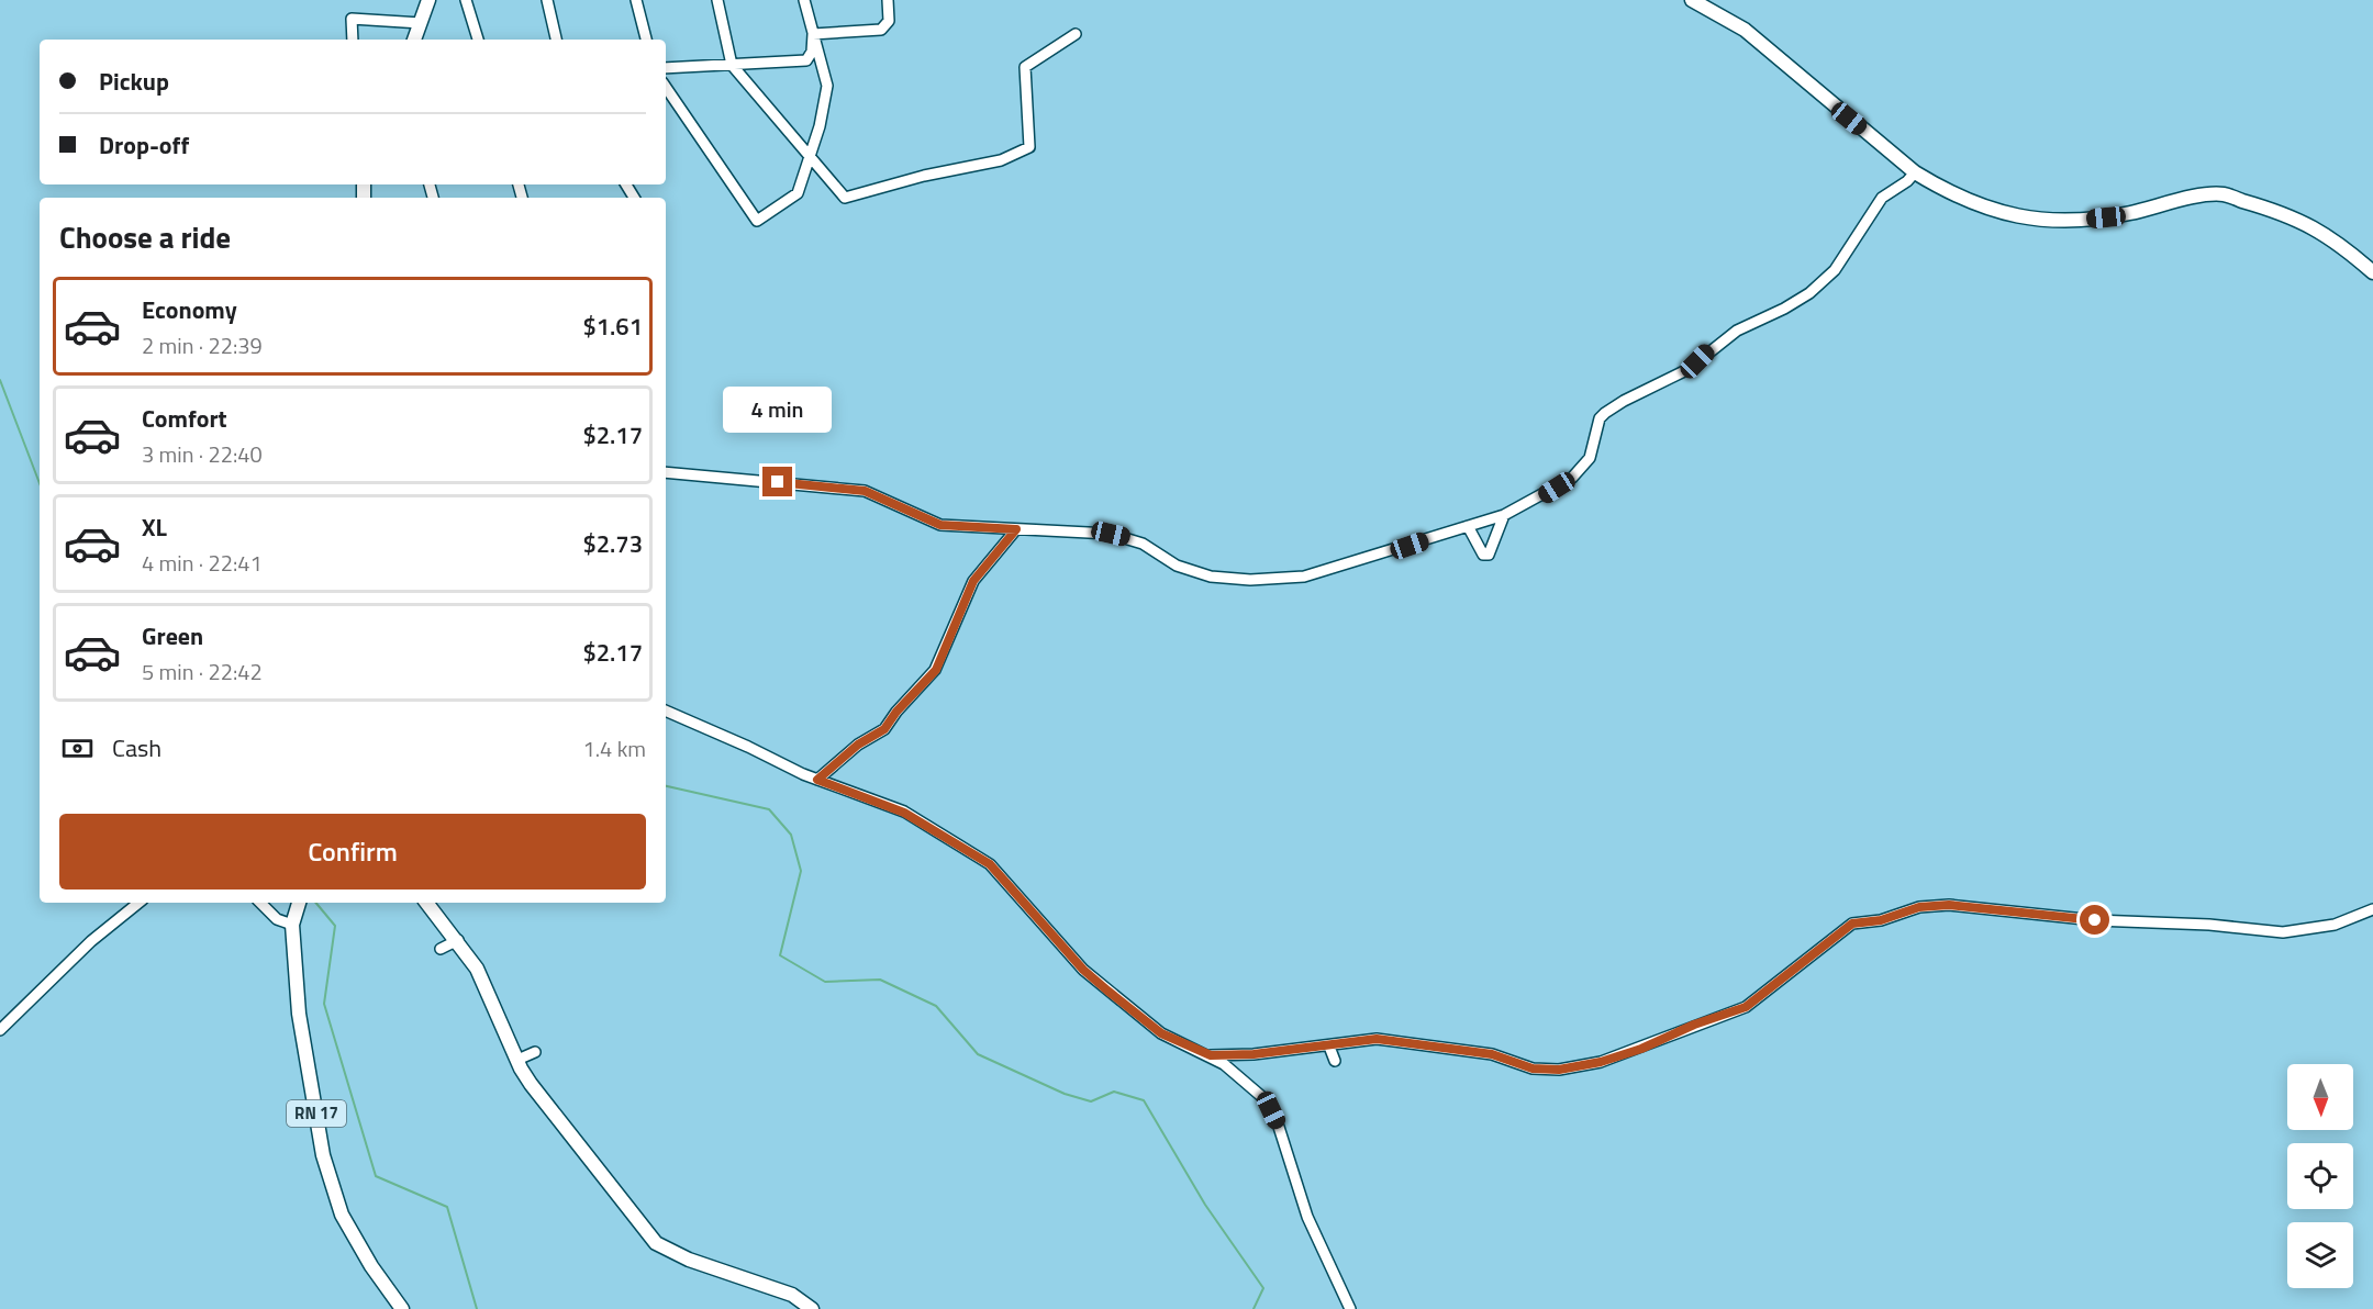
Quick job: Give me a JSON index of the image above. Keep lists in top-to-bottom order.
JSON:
{
  "streets": {
    "main road": ["RN 17"]
  },
  "north": "bottom",
  "page": {
    "banner": ["Pickup", "Drop-off"],
    "heading": "Choose a ride",
    "list": [
      {
        "name": "Economy",
        "note": "2 min · 22:39",
        "value": "$1.61"
      },
      {
        "name": "Comfort",
        "note": "3 min · 22:40",
        "value": "$2.17"
      },
      {
        "name": "XL",
        "note": "4 min · 22:41",
        "value": "$2.73"
      },
      {
        "name": "Green",
        "note": "5 min · 22:42",
        "value": "$2.17"
      }
    ],
    "bubble": "4 min",
    "pay": ["Cash", "1.4 km"],
    "buttons": "Confirm"
  }
}
